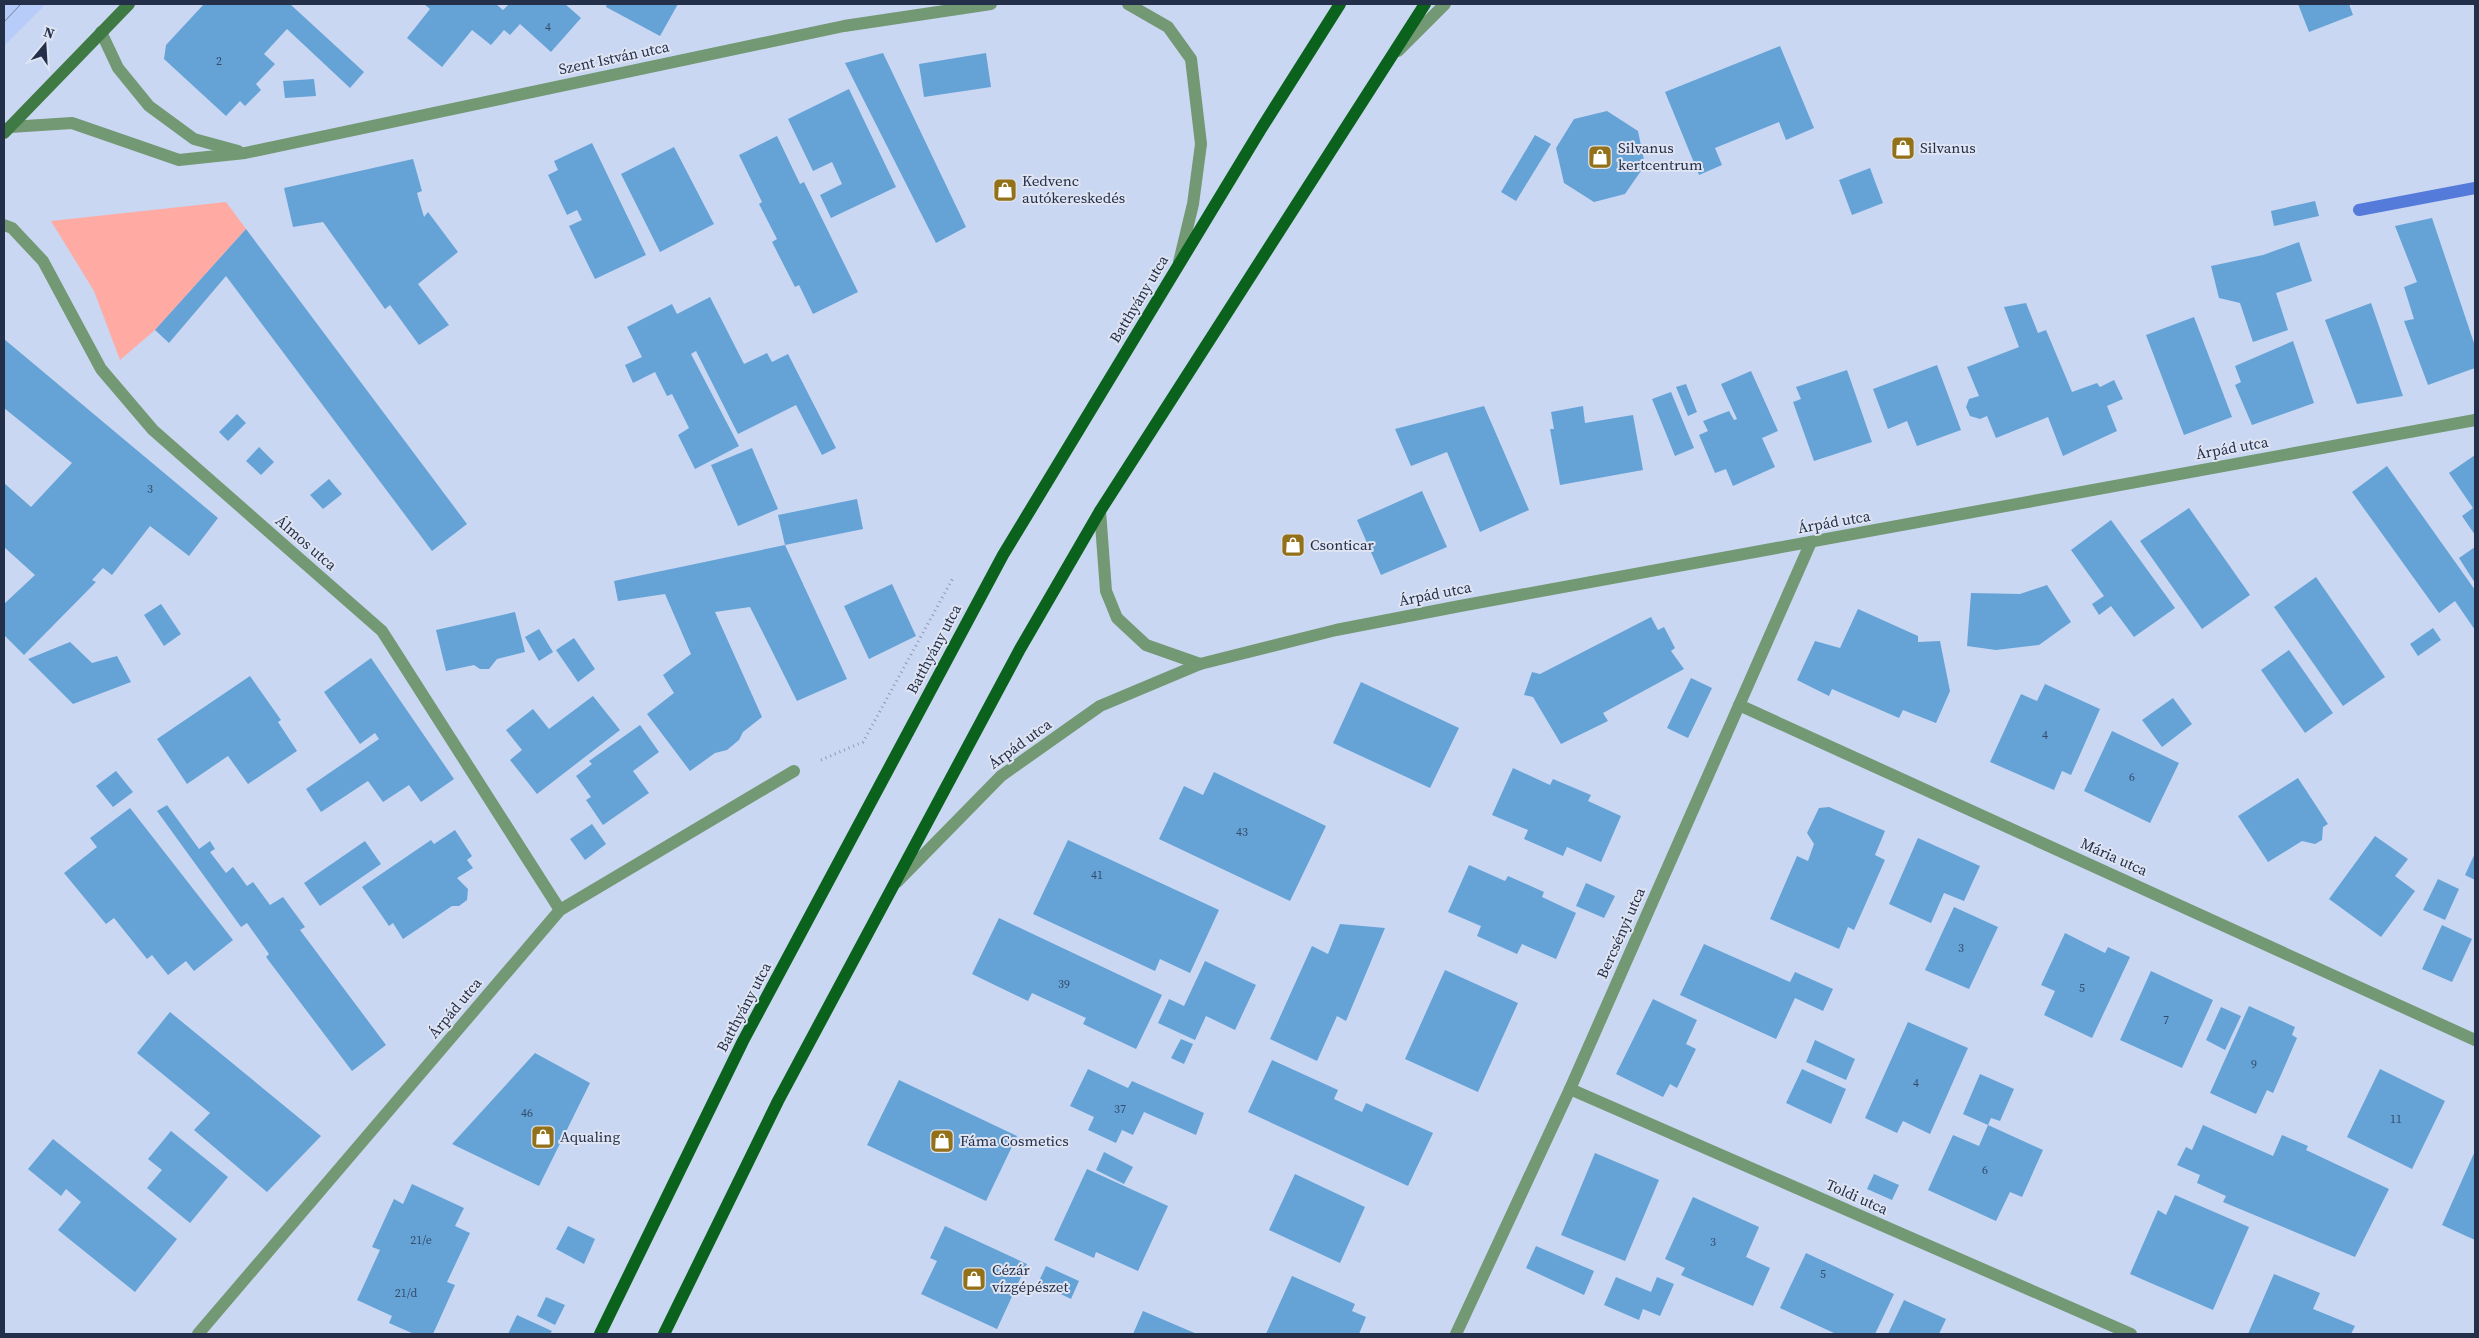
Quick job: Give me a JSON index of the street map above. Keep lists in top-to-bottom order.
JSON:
{
  "streets": {
    "main road": ["Batthyány utca"],
    "street": [
      "Szent István utca",
      "Árpád utca",
      "Álmos utca",
      "Mária utca",
      "Bercsényi utca",
      "Toldi utca"
    ]
  },
  "crossings": [
    ["Árpád utca", "Álmos utca"],
    ["Árpád utca", "Bercsényi utca"],
    ["Mária utca", "Bercsényi utca"],
    ["Bercsényi utca", "Toldi utca"]
  ],
  "places": {
    "shop": [
      "Silvanus",
      "Silvanus kertcentrum",
      "Kedvenc autókereskedés",
      "Csonticar",
      "Aqualing",
      "Fáma Cosmetics",
      "Cézár vízgépészet"
    ]
  },
  "house_numbers": [
    "4",
    "2",
    "3",
    "4",
    "6",
    "43",
    "41",
    "3",
    "39",
    "5",
    "7",
    "9",
    "4",
    "37",
    "46",
    "11",
    "6",
    "21/e",
    "3",
    "5",
    "21/d"
  ],
  "north": "top"
}
